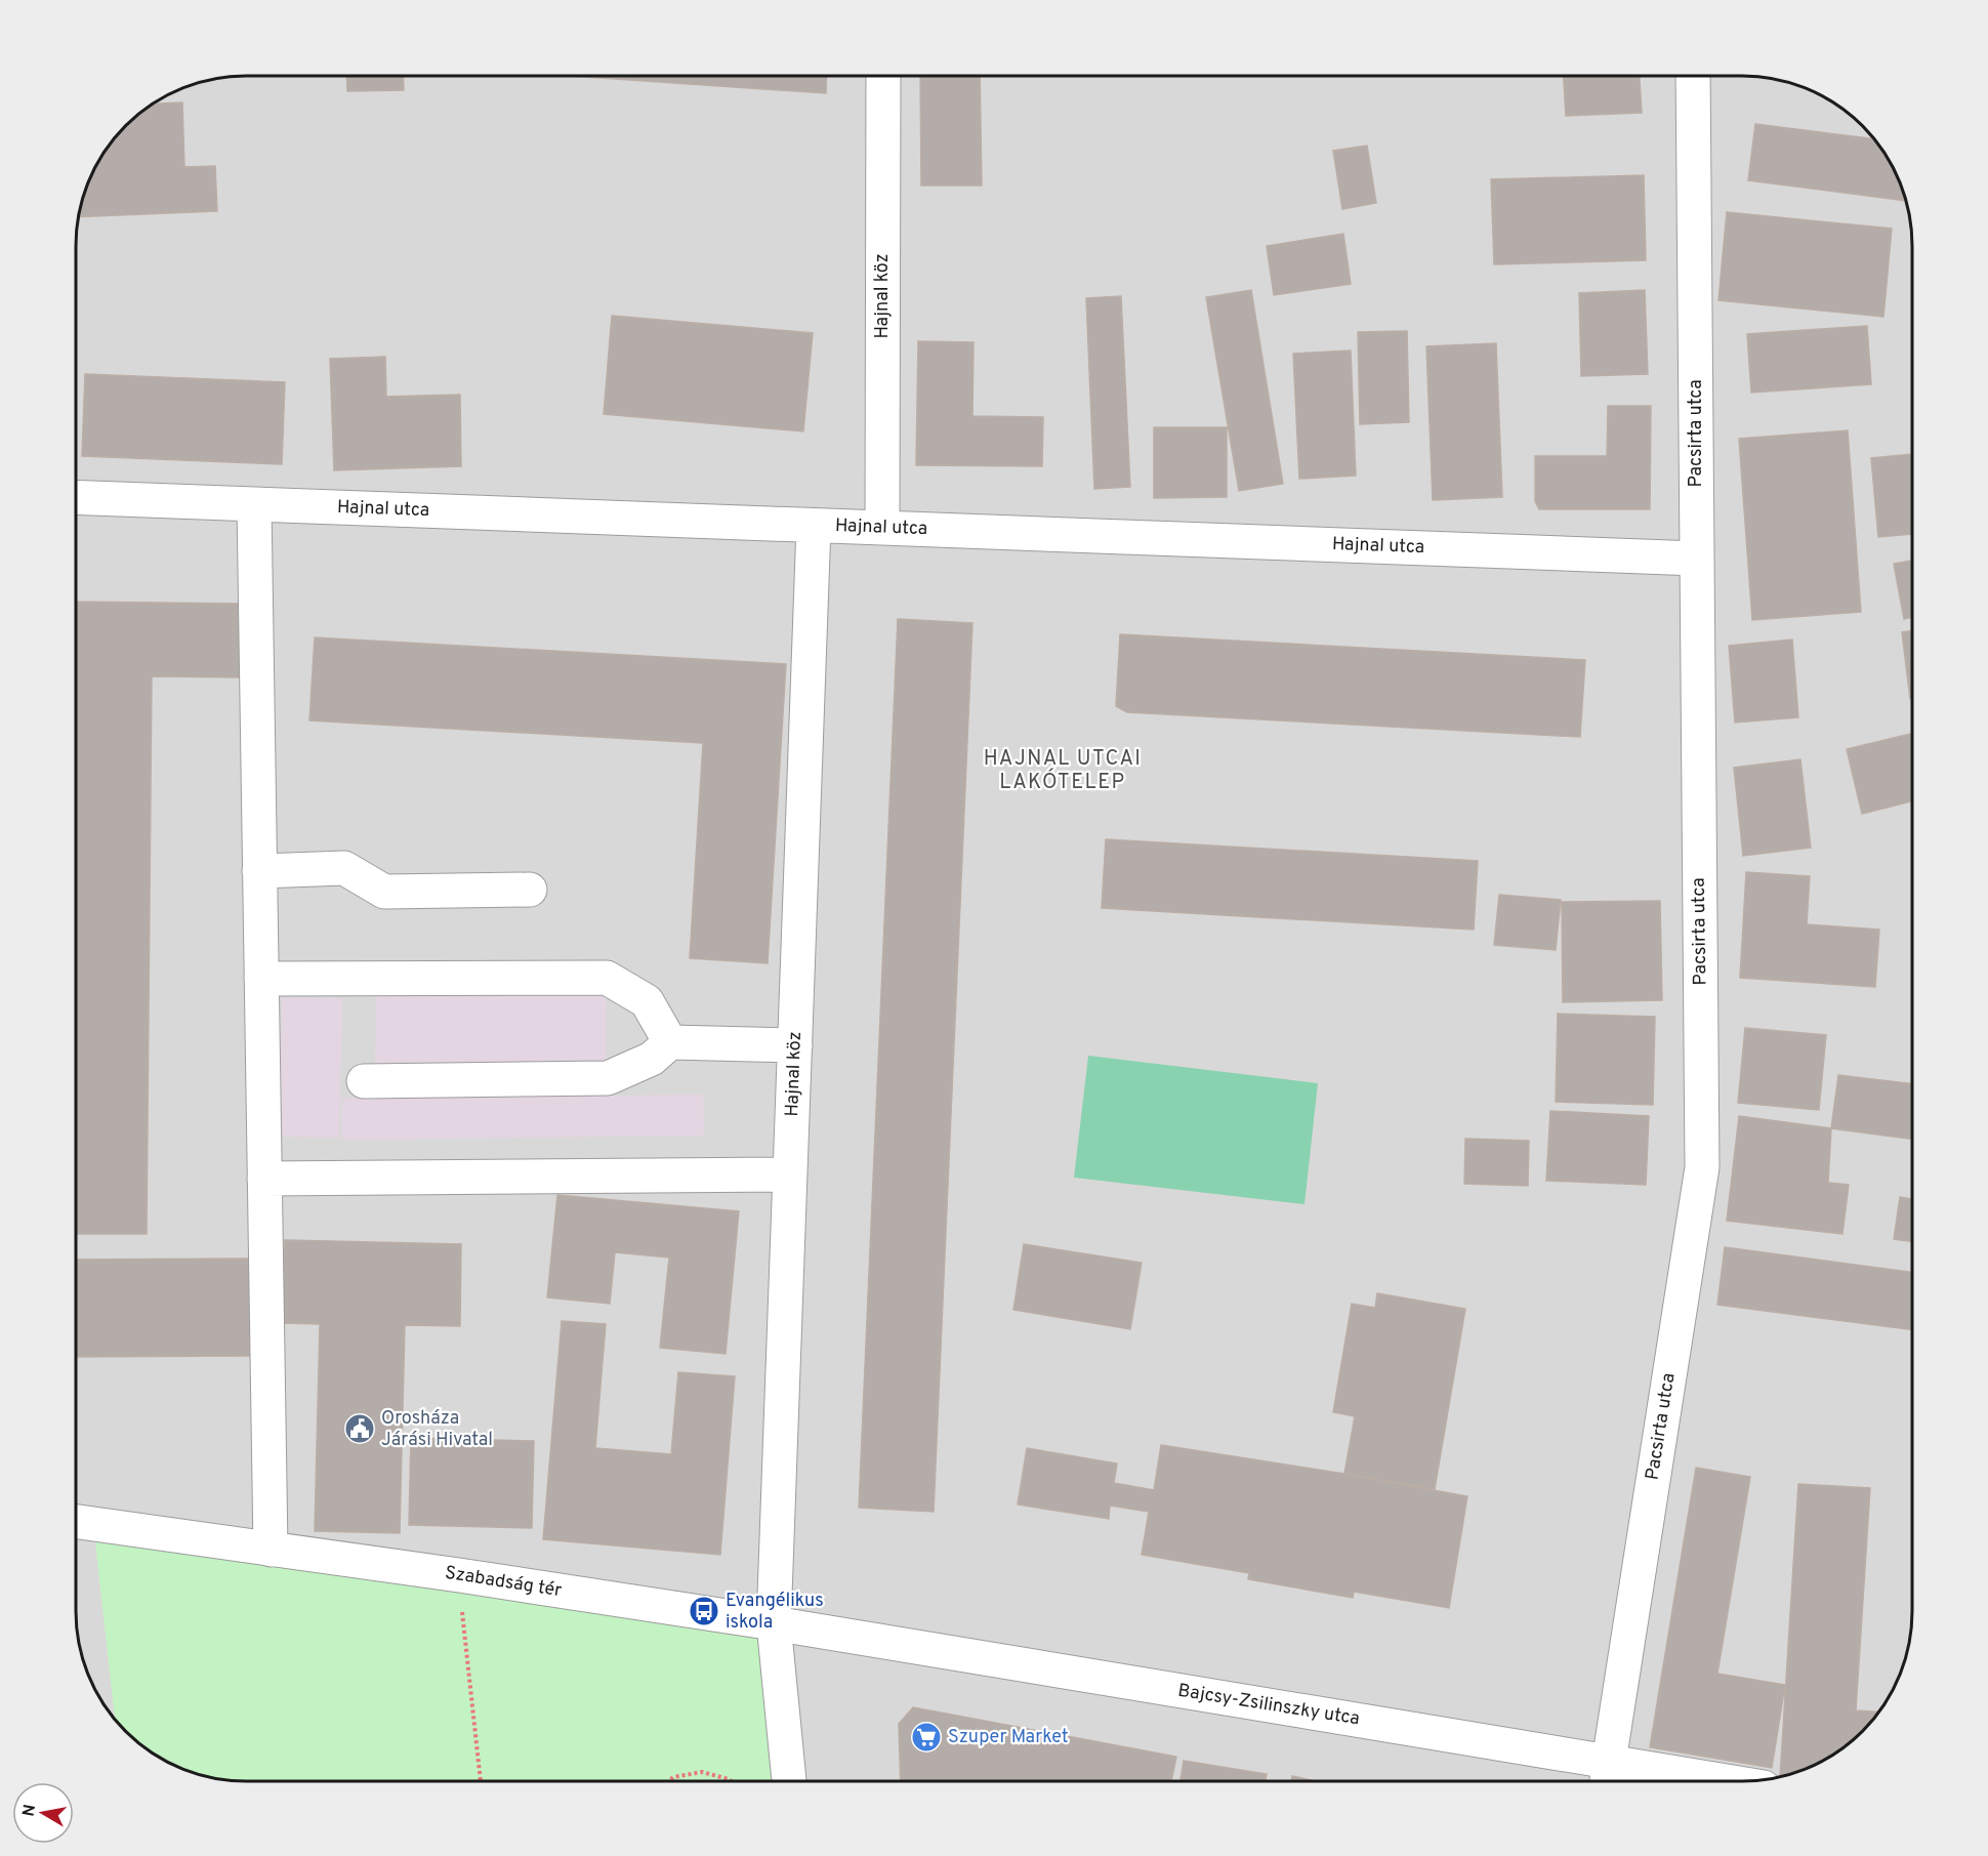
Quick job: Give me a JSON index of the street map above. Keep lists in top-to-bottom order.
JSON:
{
  "streets": {
    "street": [
      "Hajnal köz",
      "Pacsirta utca",
      "Hajnal utca",
      "Szabadság tér",
      "Bajcsy-Zsilinszky utca"
    ]
  },
  "crossings": [
    ["Hajnal köz", "Hajnal utca"],
    ["Hajnal köz", "Szabadság tér"],
    ["Hajnal köz", "Bajcsy-Zsilinszky utca"],
    ["Pacsirta utca", "Hajnal utca"],
    ["Pacsirta utca", "Bajcsy-Zsilinszky utca"],
    ["Szabadság tér", "Bajcsy-Zsilinszky utca"]
  ],
  "districts": ["HAJNAL UTCAI LAKÓTELEP"],
  "places": {
    "public building": ["Orosháza Járási Hivatal"],
    "bus stop": ["Evangélikus iskola"],
    "supermarket": ["Szuper Market"]
  },
  "north": "left"
}
